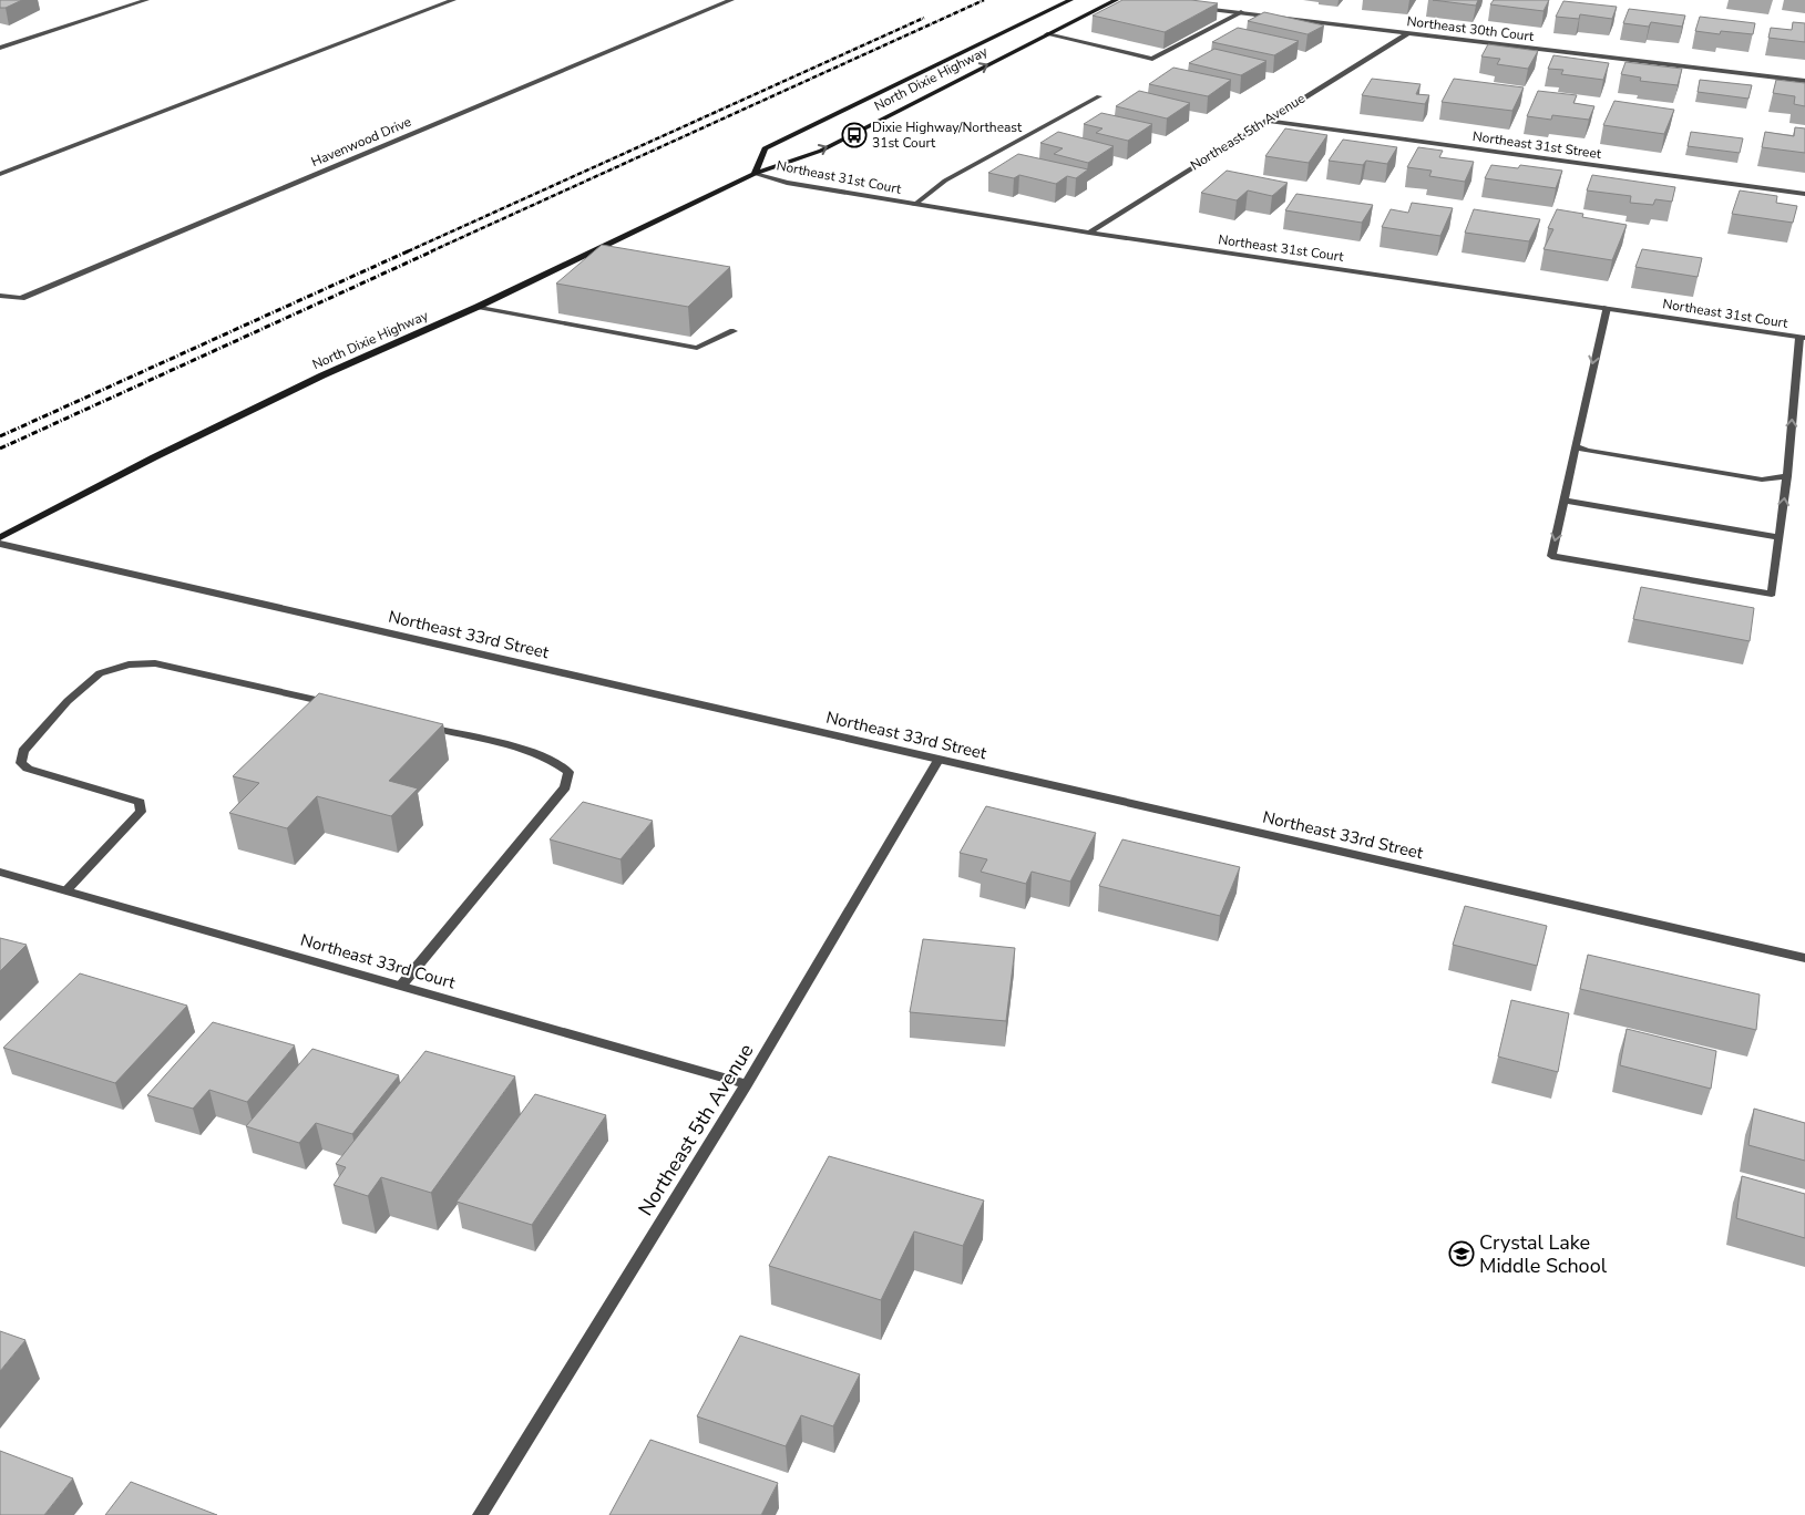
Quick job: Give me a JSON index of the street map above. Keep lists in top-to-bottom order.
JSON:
{
  "streets": {
    "main road": ["North Dixie Highway"],
    "street": [
      "Northeast 30th Court",
      "Northeast 5th Avenue",
      "Havenwood Drive",
      "Northeast 31st Street",
      "Northeast 31st Court",
      "Northeast 33rd Street",
      "Northeast 33rd Court"
    ]
  },
  "crossings": [
    ["Northeast 30th Court", "Northeast 5th Avenue"],
    ["North Dixie Highway", "Northeast 31st Court"],
    ["Northeast 5th Avenue", "Northeast 31st Street"],
    ["Northeast 5th Avenue", "Northeast 31st Court"],
    ["Northeast 5th Avenue", "Northeast 33rd Street"],
    ["Northeast 5th Avenue", "Northeast 33rd Court"]
  ],
  "places": {
    "bus stop": ["Dixie Highway/Northeast 31st Court"],
    "school or university": ["Crystal Lake Middle School"]
  }
}
